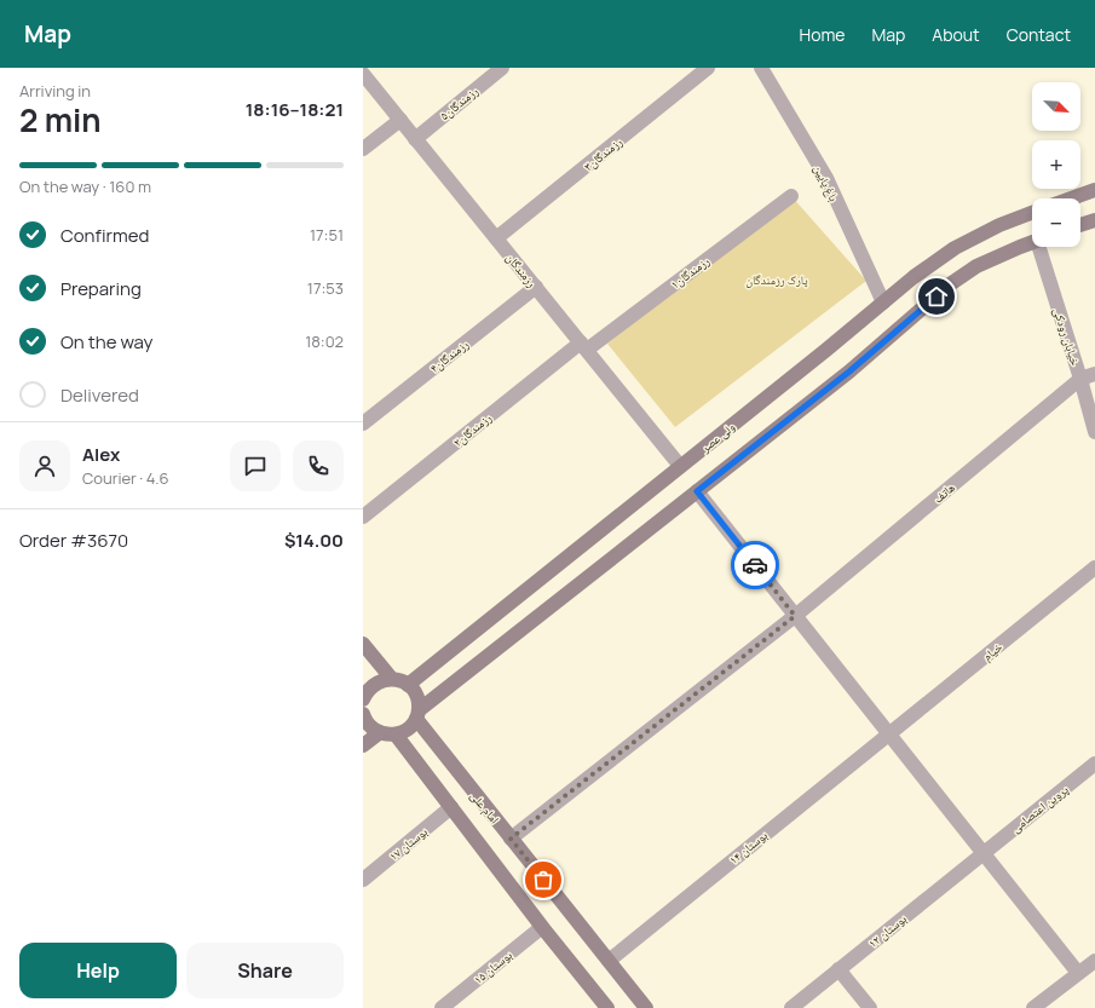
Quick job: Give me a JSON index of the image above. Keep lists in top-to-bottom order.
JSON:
{
  "streets": {
    "street": [
      "رزمندگان۵",
      "رزمندگان۳",
      "باغ پایین",
      "رزمندگان",
      "رزمندگان۱",
      "خیابان رودکی",
      "رزمندگان۴",
      "رزمندگان۲",
      "ولی عصر",
      "هاتف",
      "خیام",
      "امام علی",
      "پروین اعتصامی",
      "بوستان ۱۷",
      "بوستان ۱۴",
      "بوستان ۱۲",
      "بوستان ۱۵"
    ]
  },
  "crossings": [
    ["رزمندگان۵", "رزمندگان"],
    ["رزمندگان۳", "رزمندگان"],
    ["باغ پایین", "ولی عصر"],
    ["رزمندگان", "رزمندگان۱"],
    ["رزمندگان", "رزمندگان۴"],
    ["رزمندگان", "رزمندگان۲"],
    ["رزمندگان", "ولی عصر"],
    ["رزمندگان۱", "رزمندگان۲"],
    ["خیابان رودکی", "هاتف"],
    ["ولی عصر", "امام علی"],
    ["هاتف", "امام علی"],
    ["خیام", "بوستان ۱۴"],
    ["امام علی", "بوستان ۱۴"],
    ["پروین اعتصامی", "بوستان ۱۲"]
  ],
  "parks": ["پارک رزمندگان"],
  "north": "bottom right",
  "page": {
    "header": "Map",
    "nav": [
      "Home",
      "Map",
      "About",
      "Contact"
    ],
    "heading": ["2 min", "Arriving in", "18:16–18:21"],
    "panel": [
      "Alex",
      "Courier · 4.6",
      "Order #3670",
      "$14.00"
    ],
    "map_buttons": ["+", "−"],
    "bar": "On the way · 160 m",
    "list": [
      ["Confirmed", "17:51"],
      ["Preparing", "17:53"],
      ["On the way", "18:02"],
      "Delivered"
    ],
    "buttons": ["Help", "Share"]
  }
}
